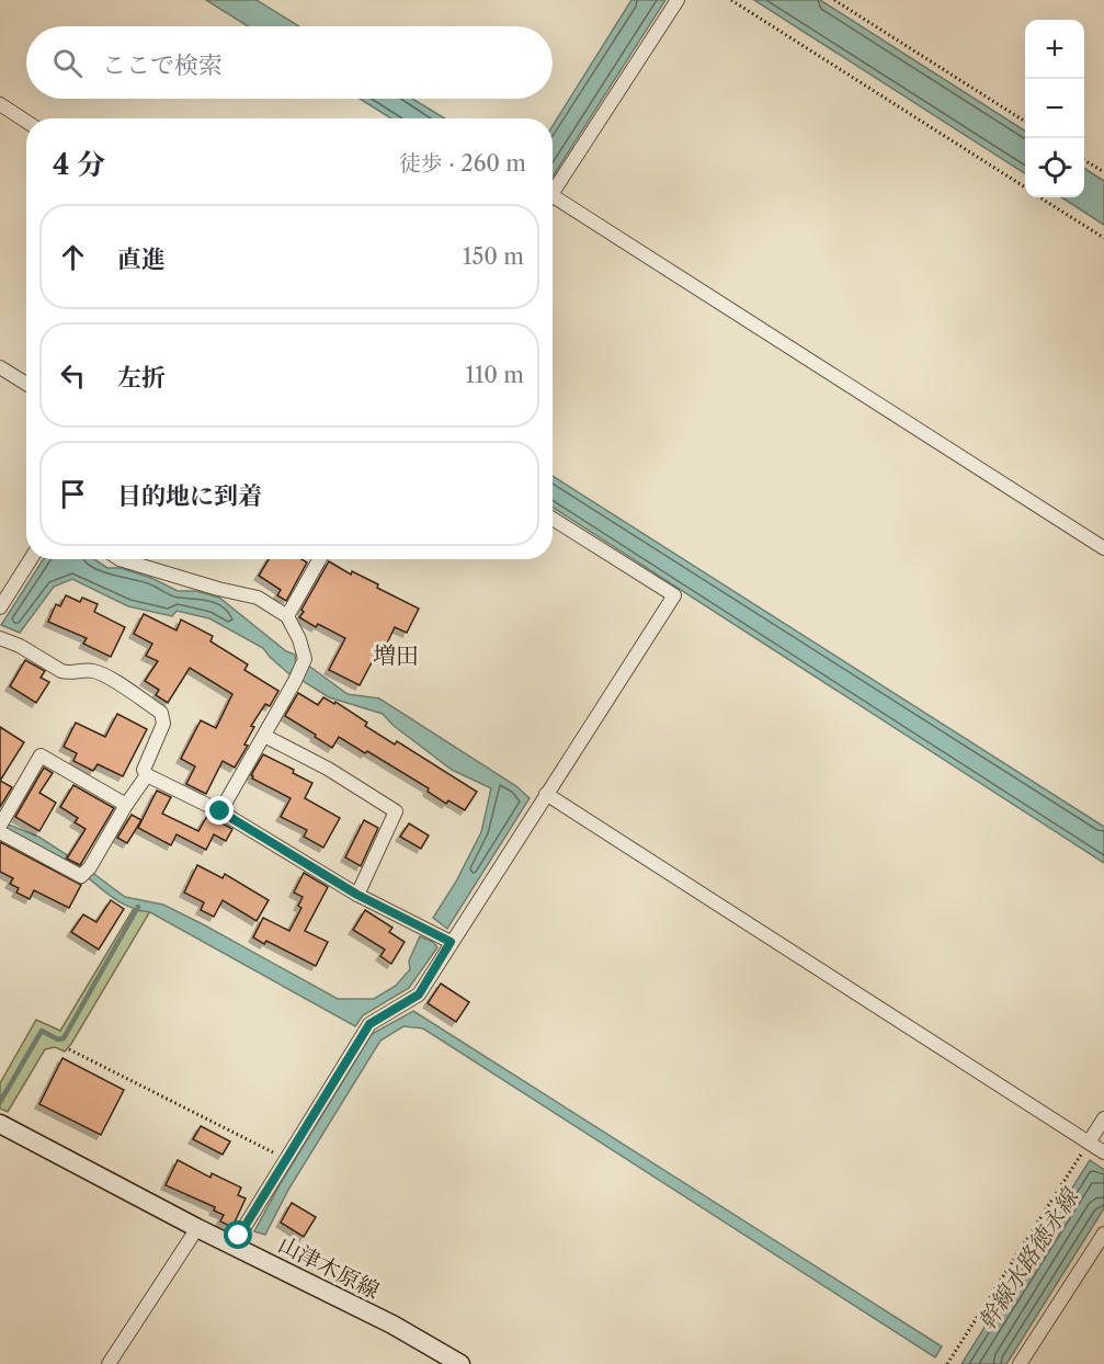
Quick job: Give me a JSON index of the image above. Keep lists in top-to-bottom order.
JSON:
{
  "streets": {
    "street": ["山津木原線"]
  },
  "districts": ["増田"],
  "water": ["幹線水路徳永線"],
  "page": {
    "map_buttons": ["+", "−"],
    "search": "ここで検索",
    "heading": ["4 分", "徒歩 · 260 m"],
    "list": [
      ["直進", "150 m"],
      ["左折", "110 m"],
      "目的地に到着"
    ]
  }
}
